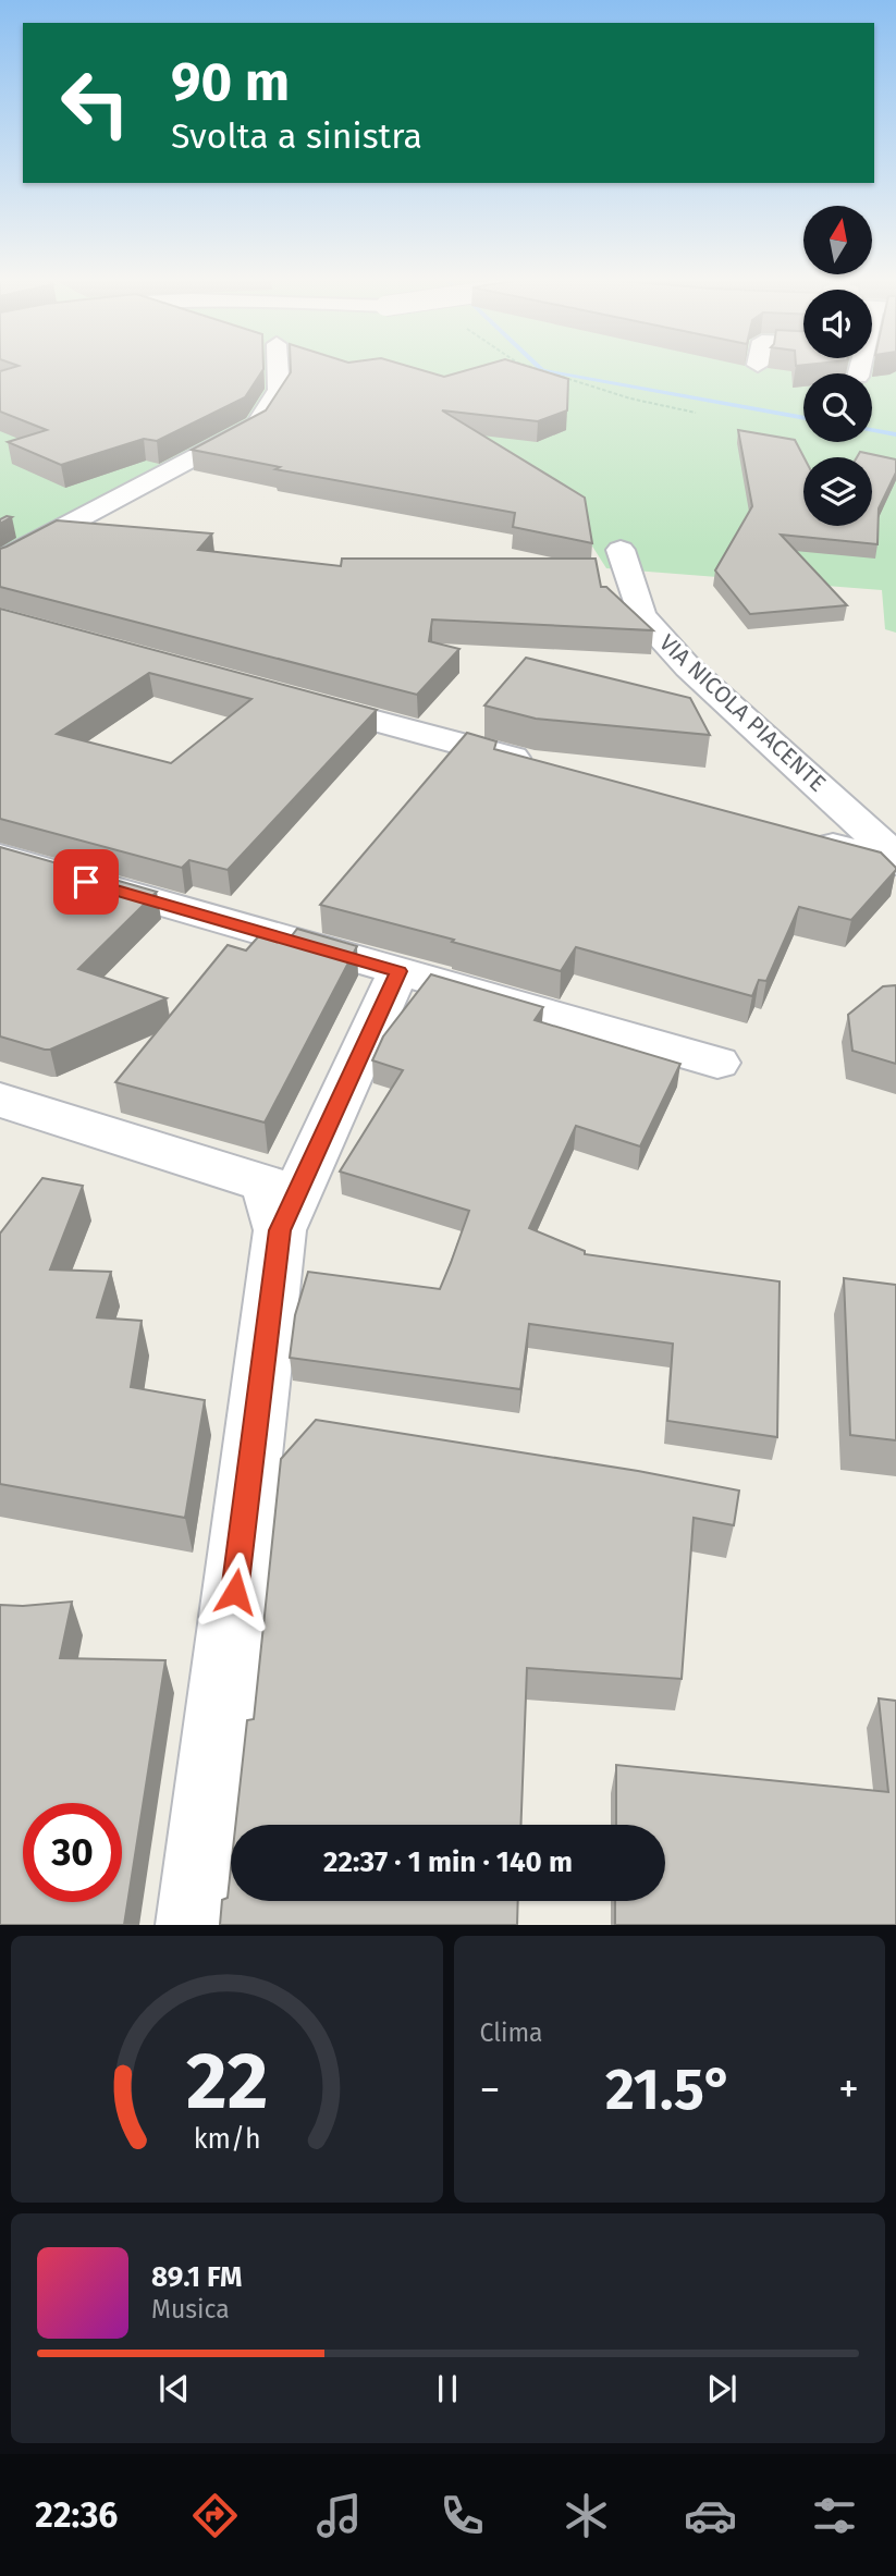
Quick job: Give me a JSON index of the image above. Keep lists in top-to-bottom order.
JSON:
{
  "streets": {
    "street": ["VIA NICOLA PIACENTE"]
  },
  "north": "top",
  "page": {
    "turn": ["90 m", "Svolta a sinistra"],
    "limit": "30",
    "trip": "22:37 · 1 min · 140 m",
    "tile": "Clima",
    "heat": ["−", "21.5°", "+"],
    "song": ["89.1 FM", "Musica"],
    "tabs": "22:36",
    "gauge": ["22", "km/h"]
  }
}
